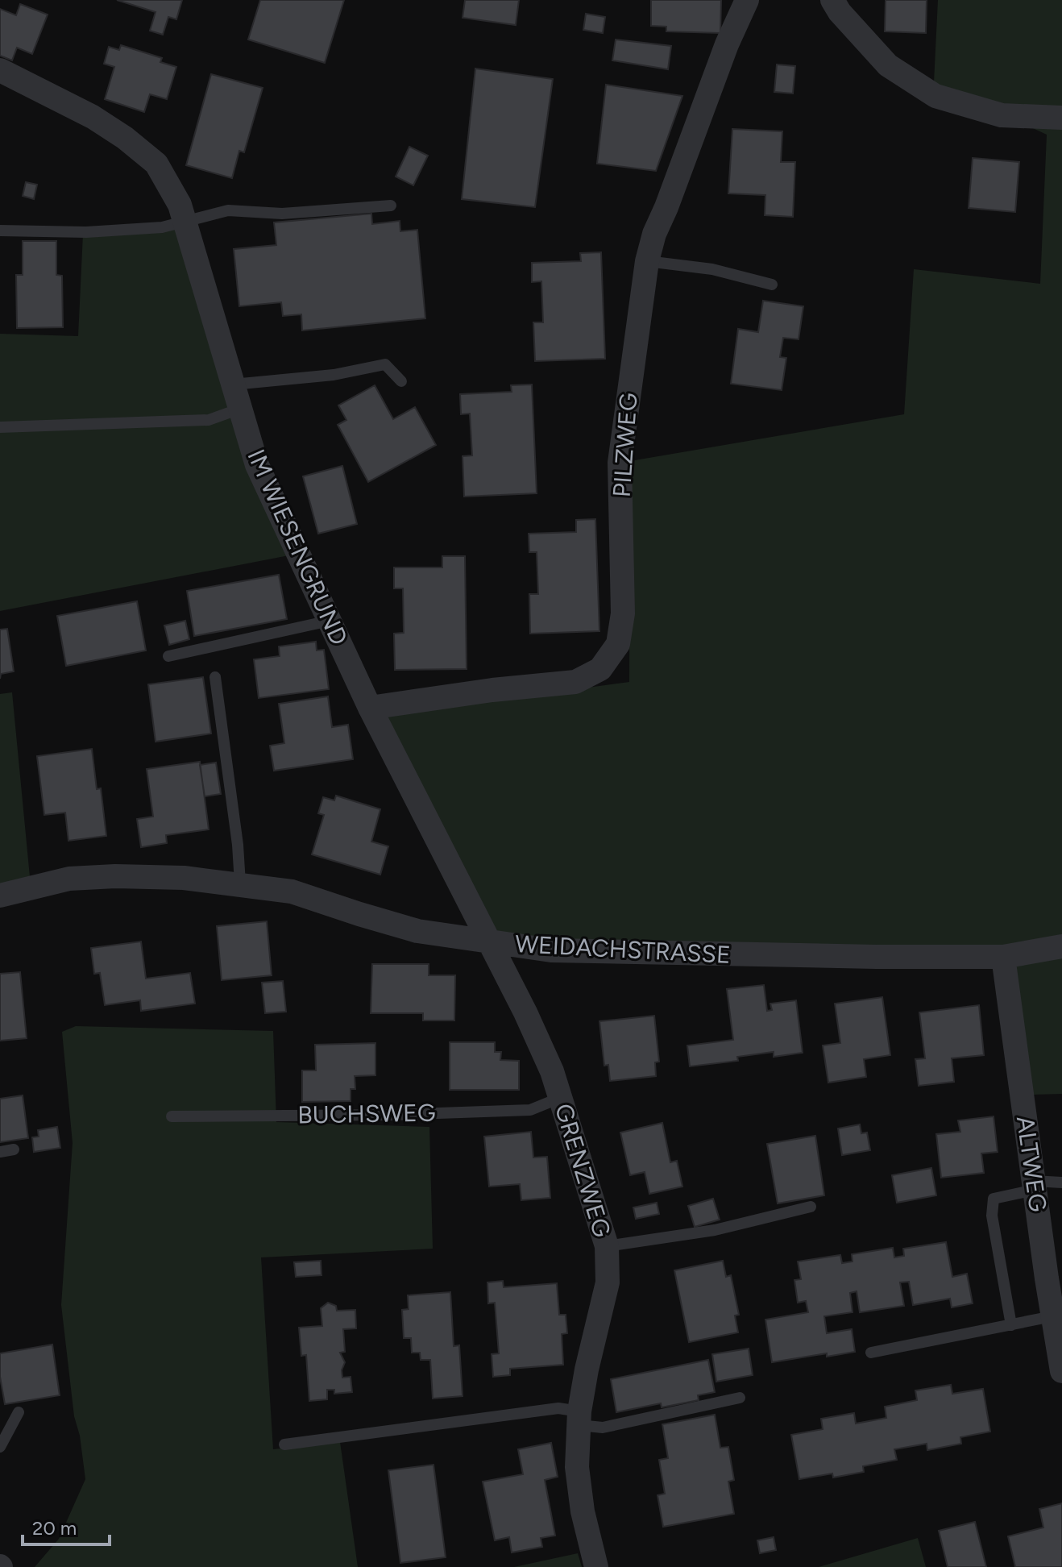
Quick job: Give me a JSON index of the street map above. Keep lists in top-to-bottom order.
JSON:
{
  "streets": {
    "street": [
      "PILZWEG",
      "IM WIESENGRUND",
      "WEIDACHSTRASSE",
      "ALTWEG",
      "GRENZWEG"
    ],
    "lane": ["BUCHSWEG"]
  },
  "crossings": [
    ["PILZWEG", "IM WIESENGRUND"],
    ["IM WIESENGRUND", "WEIDACHSTRASSE"],
    ["IM WIESENGRUND", "GRENZWEG"],
    ["WEIDACHSTRASSE", "ALTWEG"],
    ["WEIDACHSTRASSE", "GRENZWEG"],
    ["BUCHSWEG", "GRENZWEG"]
  ],
  "scale_bar": "20 m"
}
